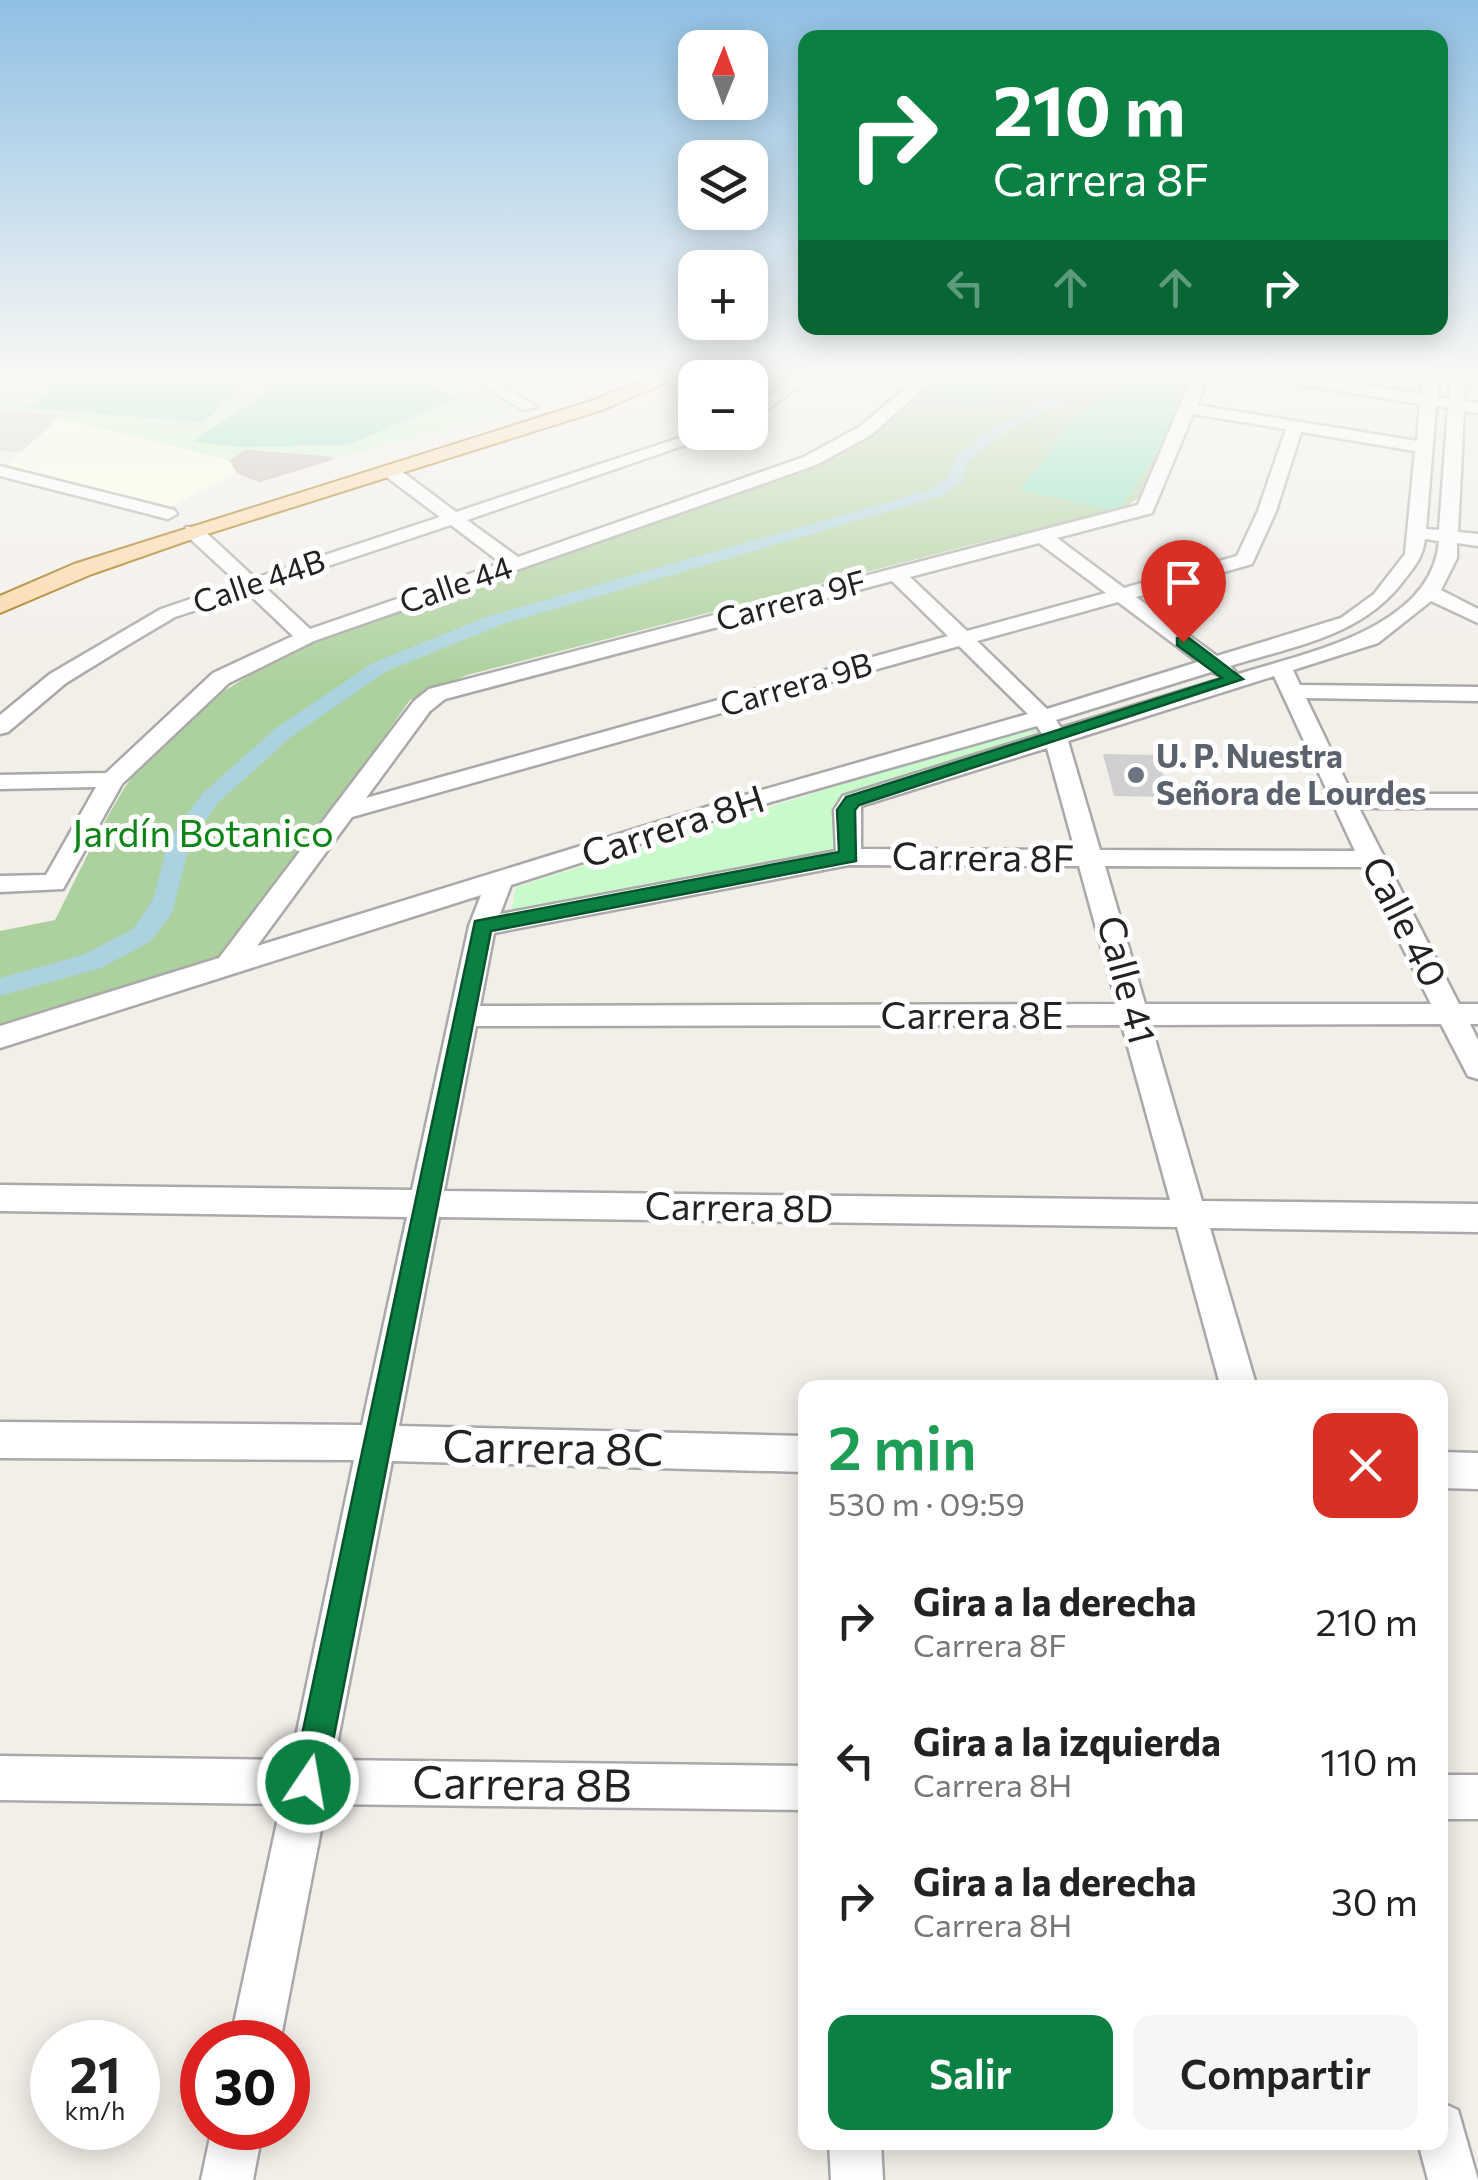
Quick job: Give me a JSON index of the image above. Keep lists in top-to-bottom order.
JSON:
{
  "streets": {
    "street": [
      "Calle 44B",
      "Calle 44",
      "Carrera 9F",
      "Carrera 9B",
      "Carrera 8H",
      "Carrera 8F",
      "Calle 40",
      "Calle 41",
      "Carrera 8E",
      "Carrera 8D",
      "Carrera 8C",
      "Carrera 8B"
    ]
  },
  "crossings": [
    ["Carrera 9F", "Carrera 9B"],
    ["Carrera 9F", "Calle 41"],
    ["Carrera 9B", "Calle 41"],
    ["Carrera 8H", "Carrera 8F"],
    ["Carrera 8H", "Calle 40"],
    ["Carrera 8H", "Calle 41"],
    ["Carrera 8F", "Calle 40"],
    ["Carrera 8F", "Calle 41"],
    ["Calle 40", "Carrera 8E"],
    ["Calle 41", "Carrera 8E"],
    ["Calle 41", "Carrera 8D"]
  ],
  "parks": ["Jardín Botanico"],
  "places": ["U. P. Nuestra Señora de Lourdes"],
  "north": "top",
  "page": {
    "map_buttons": ["+", "−"],
    "turn": ["210 m", "Carrera 8F"],
    "heading": ["2 min", "530 m · 09:59"],
    "list": [
      {
        "name": "Gira a la derecha",
        "note": "Carrera 8F",
        "value": "210 m"
      },
      {
        "name": "Gira a la izquierda",
        "note": "Carrera 8H",
        "value": "110 m"
      },
      {
        "name": "Gira a la derecha",
        "note": "Carrera 8H",
        "value": "30 m"
      }
    ],
    "buttons": ["Salir", "Compartir"],
    "speed": "21 km/h",
    "limit": "30"
  }
}
